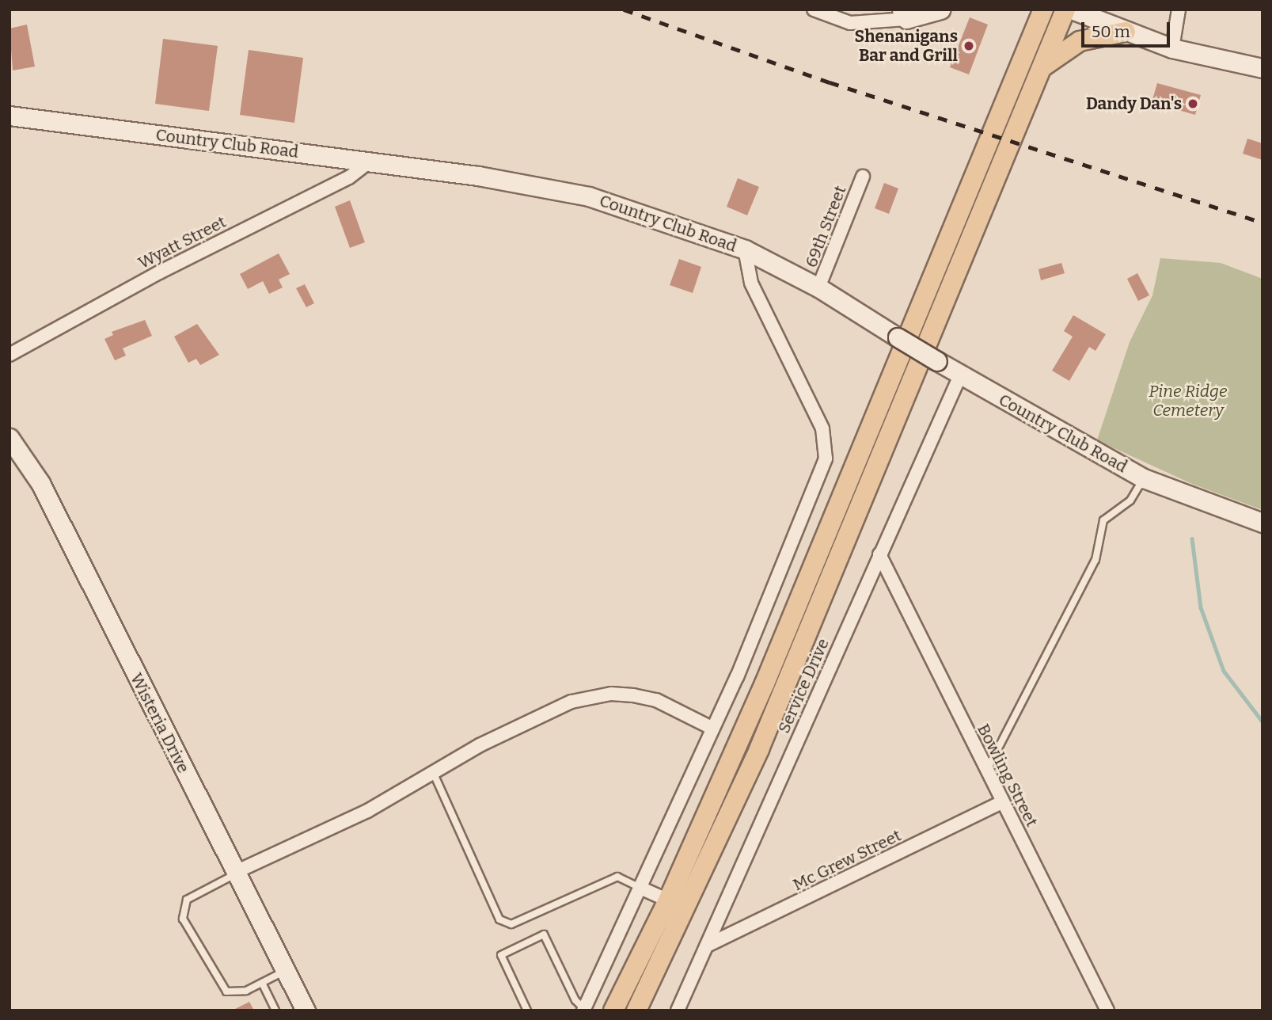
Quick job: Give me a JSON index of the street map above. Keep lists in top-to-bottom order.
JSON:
{
  "streets": {
    "street": [
      "Country Club Road",
      "69th Street",
      "Wyatt Street",
      "Service Drive",
      "Wisteria Drive",
      "Bowling Street",
      "Mc Grew Street"
    ]
  },
  "crossings": [
    ["Country Club Road", "69th Street"],
    ["Country Club Road", "Wyatt Street"],
    ["Country Club Road", "Service Drive"],
    ["Service Drive", "Bowling Street"],
    ["Service Drive", "Mc Grew Street"],
    ["Bowling Street", "Mc Grew Street"]
  ],
  "parks": ["Pine Ridge Cemetery"],
  "places": ["Shenanigans Bar and Grill", "Dandy Dan's"],
  "scale_bar": "50 m"
}
